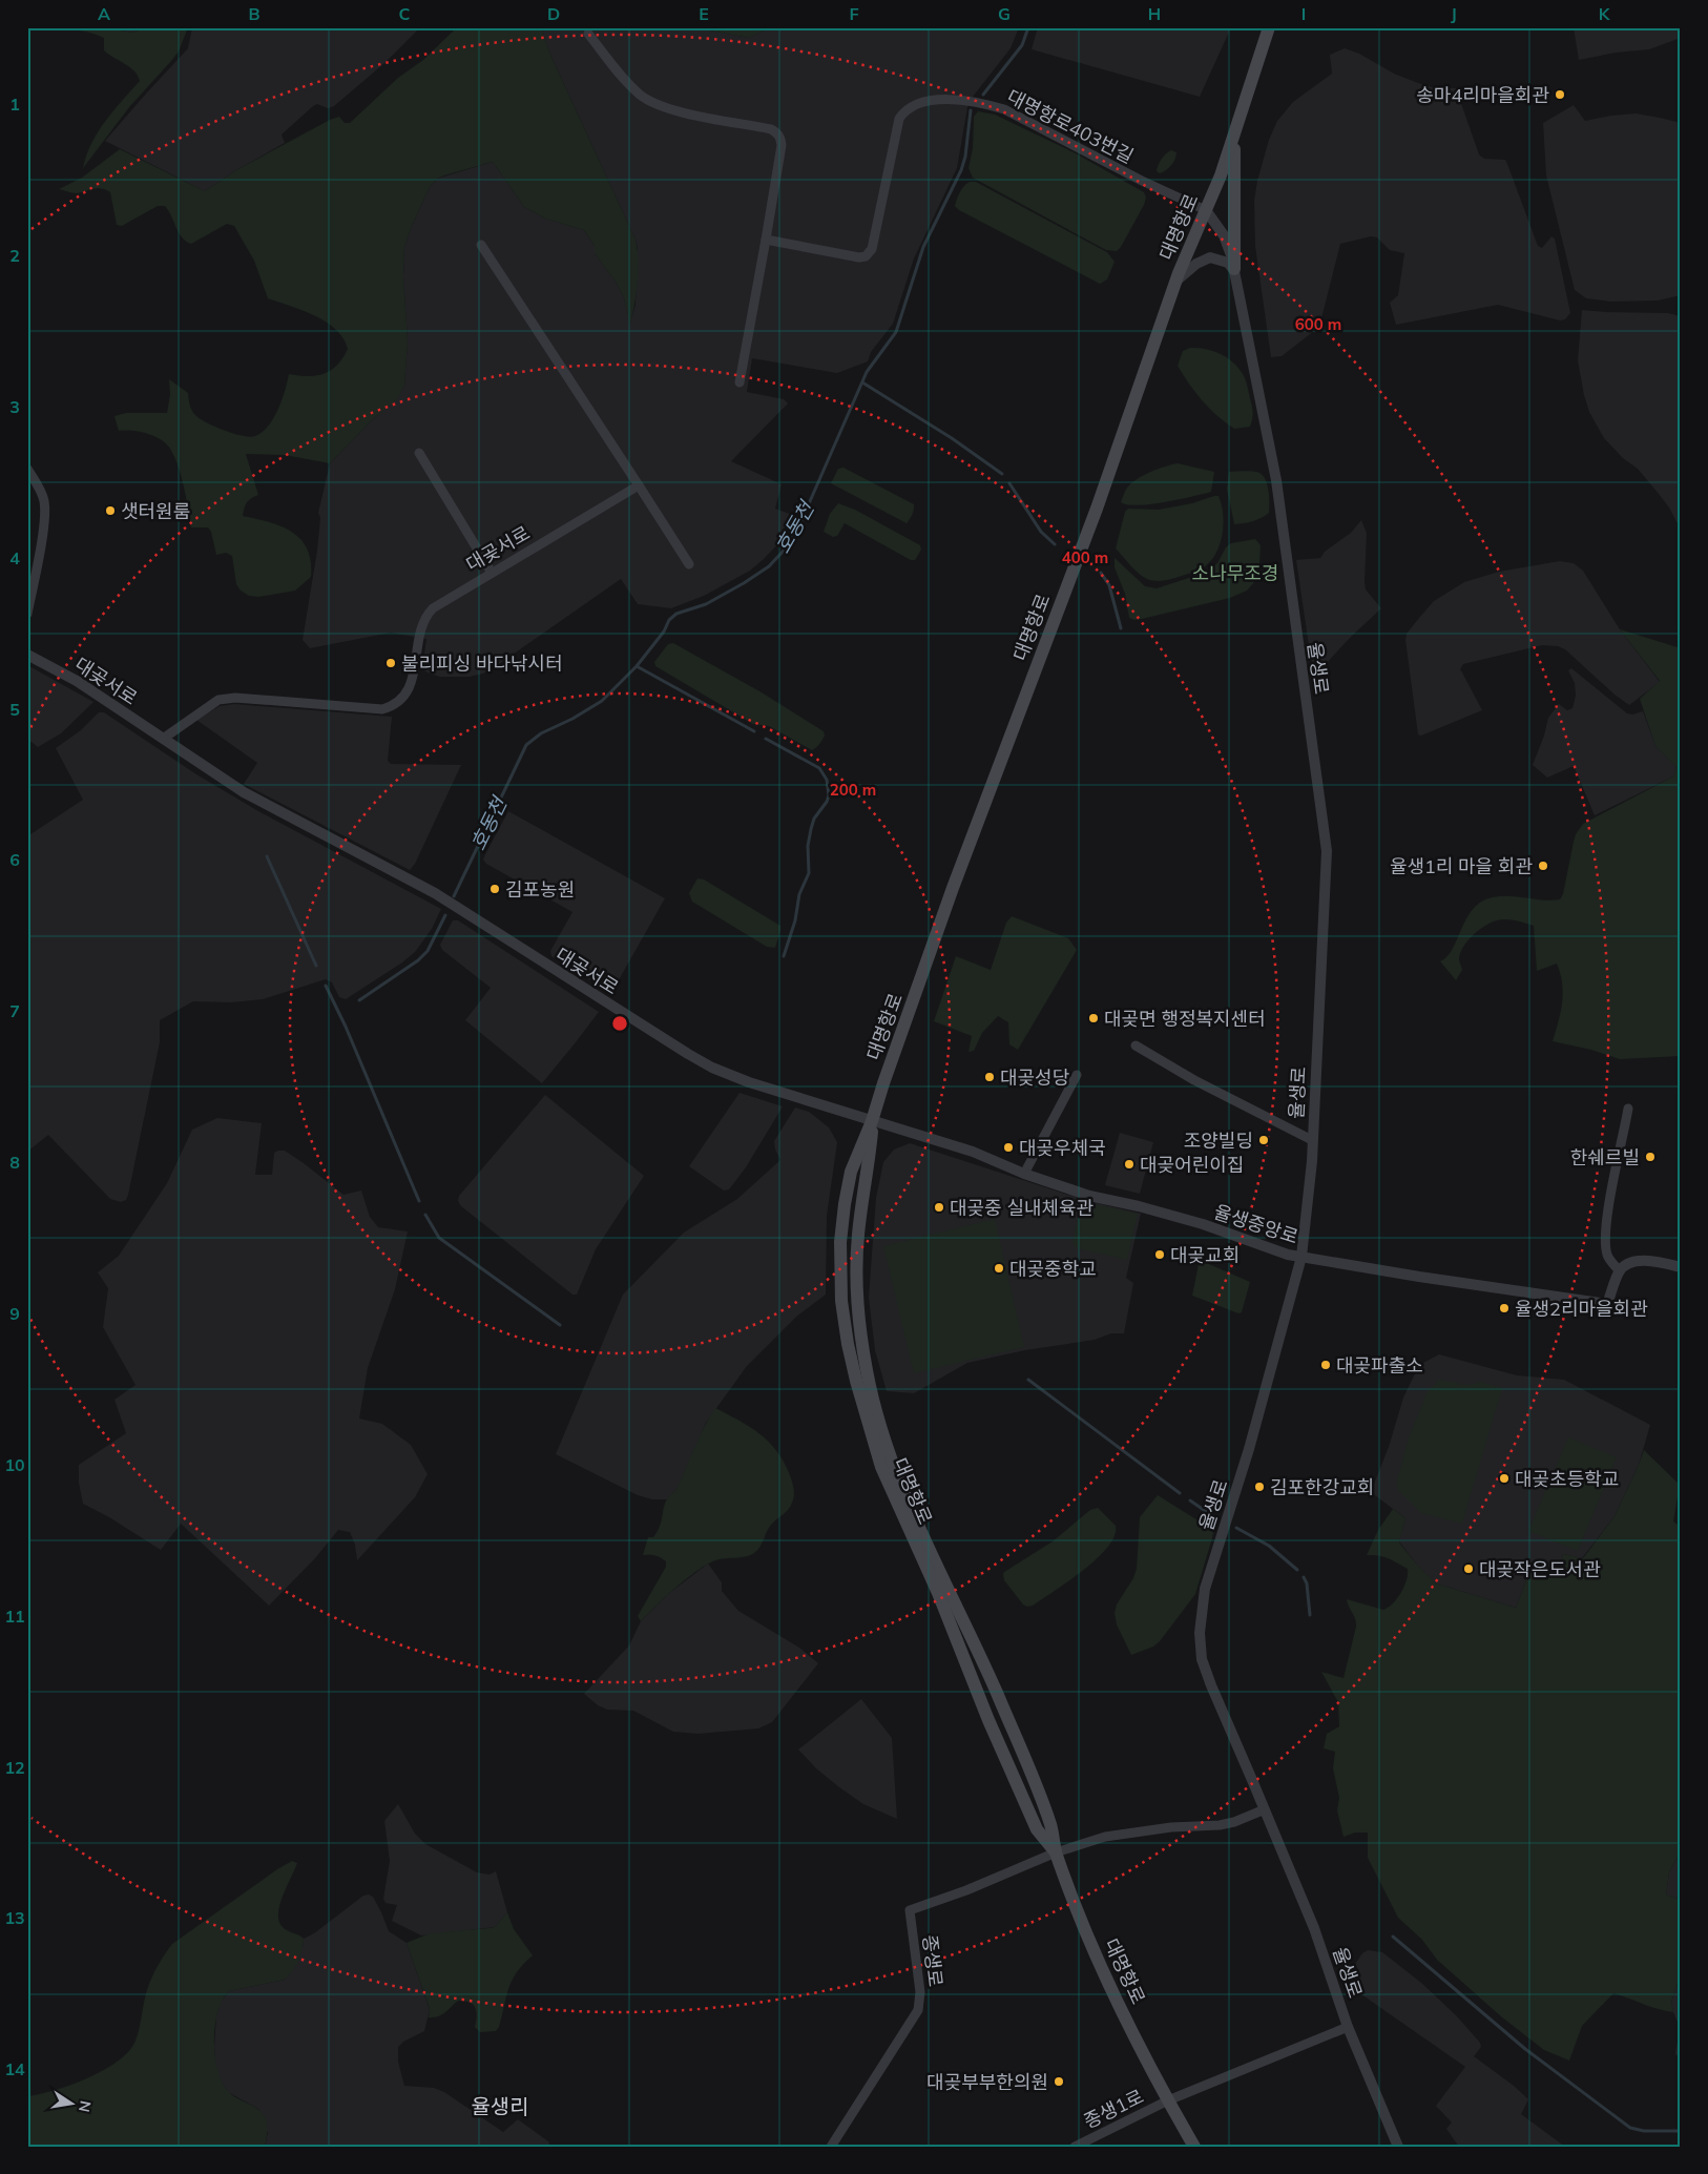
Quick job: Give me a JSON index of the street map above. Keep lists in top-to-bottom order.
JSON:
{
  "streets": {
    "main road": ["대명항로"],
    "street": [
      "대명항로403번길",
      "대곶서로",
      "율생로",
      "율생중앙로",
      "종생로",
      "종생1로"
    ]
  },
  "crossings": [
    ["대명항로403번길", "대명항로"],
    ["대명항로403번길", "율생로"],
    ["대명항로", "대곶서로"],
    ["대명항로", "율생로"],
    ["대명항로", "율생중앙로"],
    ["대명항로", "종생로"],
    ["대명항로", "종생1로"],
    ["대곶서로", "율생중앙로"],
    ["율생로", "율생중앙로"]
  ],
  "districts": ["율생리"],
  "water": ["호동천"],
  "parks": ["소나무조경"],
  "places": [
    "송마4리마을회관",
    "샛터원룸",
    "불리피싱 바다낚시터",
    "율생1리 마을 회관",
    "김포농원",
    "대곶면 행정복지센터",
    "대곶성당",
    "조양빌딩",
    "대곶우체국",
    "한쉐르빌",
    "대곶어린이집",
    "대곶중 실내체육관",
    "대곶교회",
    "대곶중학교",
    "율생2리마을회관",
    "대곶파출소",
    "대곶초등학교",
    "김포한강교회",
    "대곶작은도서관",
    "대곶부부한의원"
  ],
  "north": "right",
  "grid": {
    "columns": [
      "A",
      "B",
      "C",
      "D",
      "E",
      "F",
      "G",
      "H",
      "I",
      "J",
      "K"
    ],
    "rows": [
      "1",
      "2",
      "3",
      "4",
      "5",
      "6",
      "7",
      "8",
      "9",
      "10",
      "11",
      "12",
      "13",
      "14"
    ]
  },
  "rings": ["600 m", "400 m", "200 m"]
}
